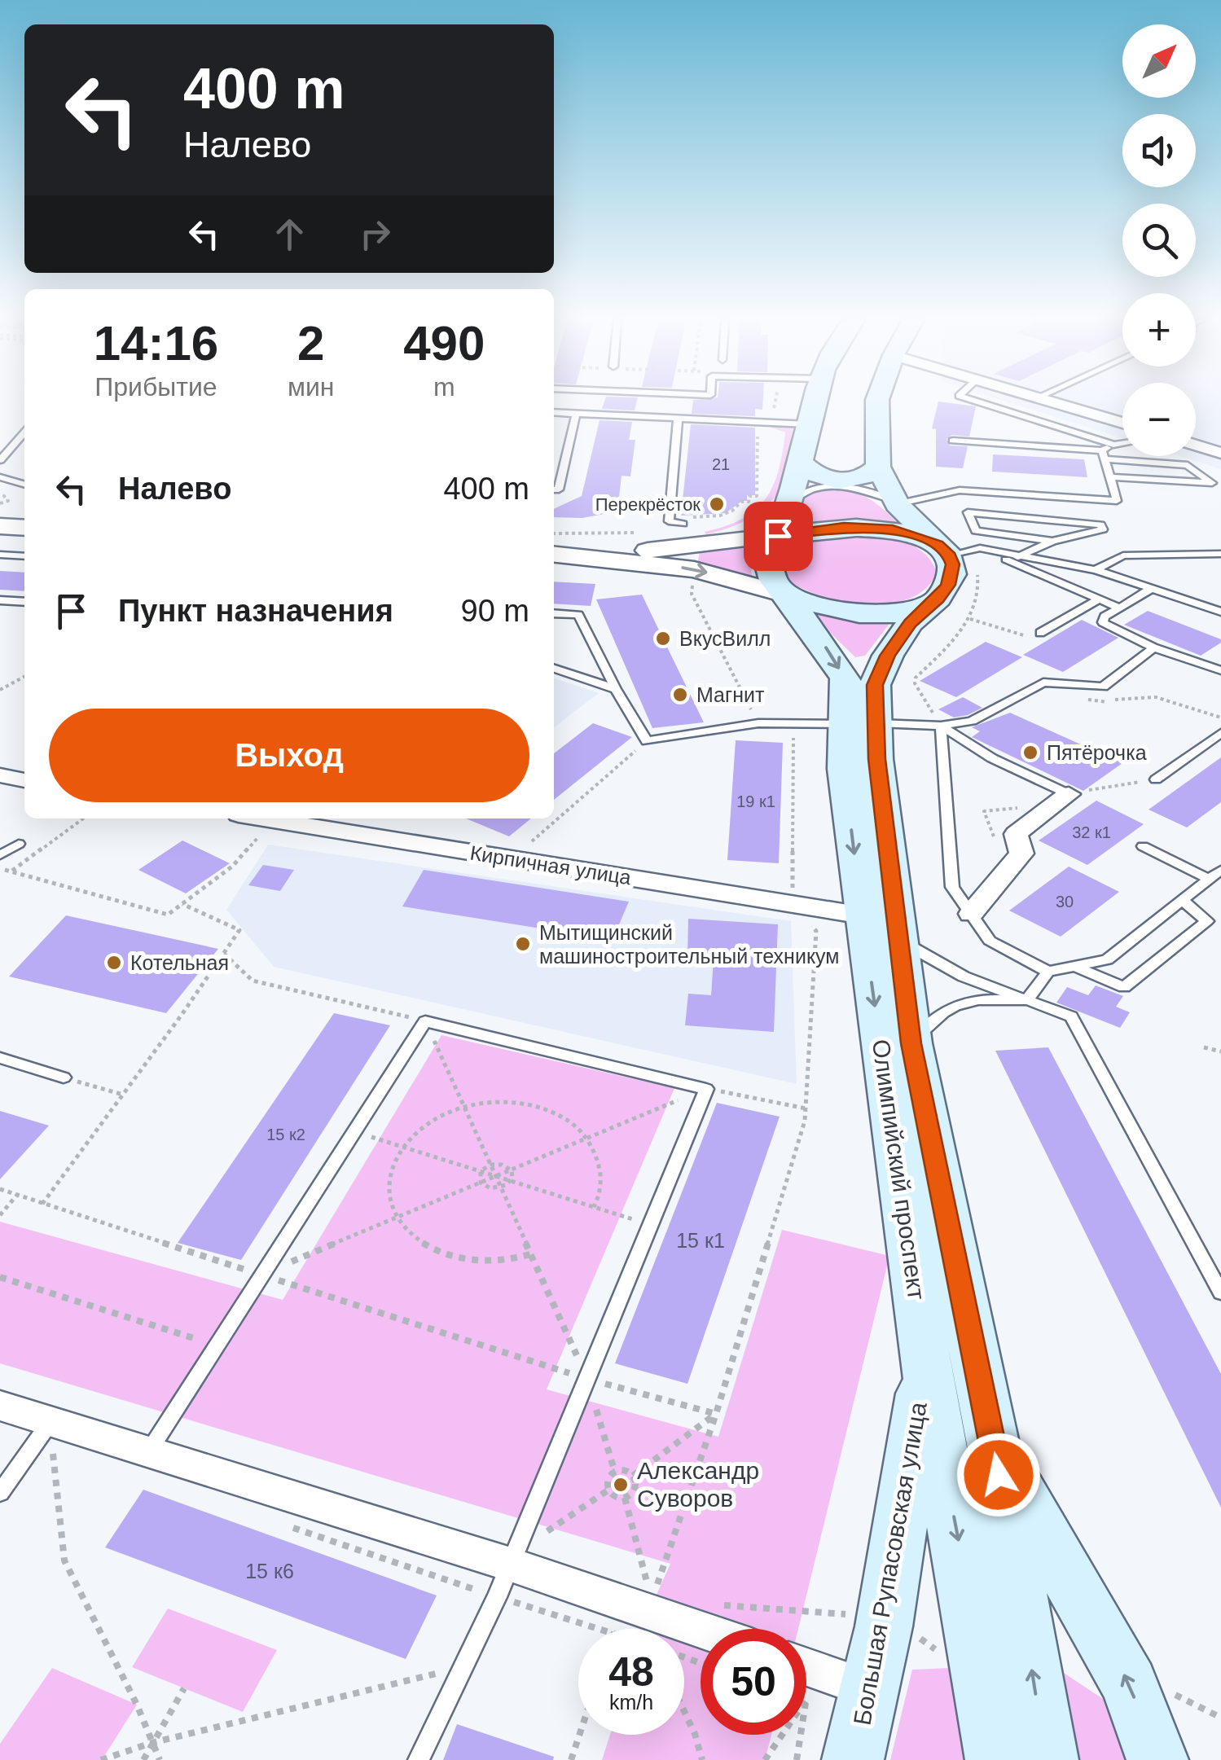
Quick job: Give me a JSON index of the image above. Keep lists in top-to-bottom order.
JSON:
{
  "streets": {
    "main road": ["Олимпийский проспект", "Большая Рупасовская улица"],
    "street": ["Кирпичная улица"]
  },
  "crossings": [
    ["Кирпичная улица", "Олимпийский проспект"],
    ["Олимпийский проспект", "Большая Рупасовская улица"]
  ],
  "places": [
    "Перекрёсток",
    "ВкусВилл",
    "Магнит",
    "Пятёрочка",
    "Мытищинский машиностроительный техникум",
    "Котельная",
    "Александр Суворов"
  ],
  "house_numbers": [
    "21",
    "19 к1",
    "32 к1",
    "30",
    "15 к2",
    "15 к1",
    "15 к6"
  ],
  "north": "top right",
  "page": {
    "map_buttons": ["+", "−"],
    "turn": ["400 m", "Налево"],
    "eta": [
      "14:16",
      "Прибытие",
      "2",
      "мин",
      "490",
      "m"
    ],
    "list": [
      {
        "name": "Налево",
        "value": "400 m"
      },
      {
        "name": "Пункт назначения",
        "value": "90 m"
      }
    ],
    "buttons": "Выход",
    "speed": "48 km/h",
    "limit": "50"
  }
}
